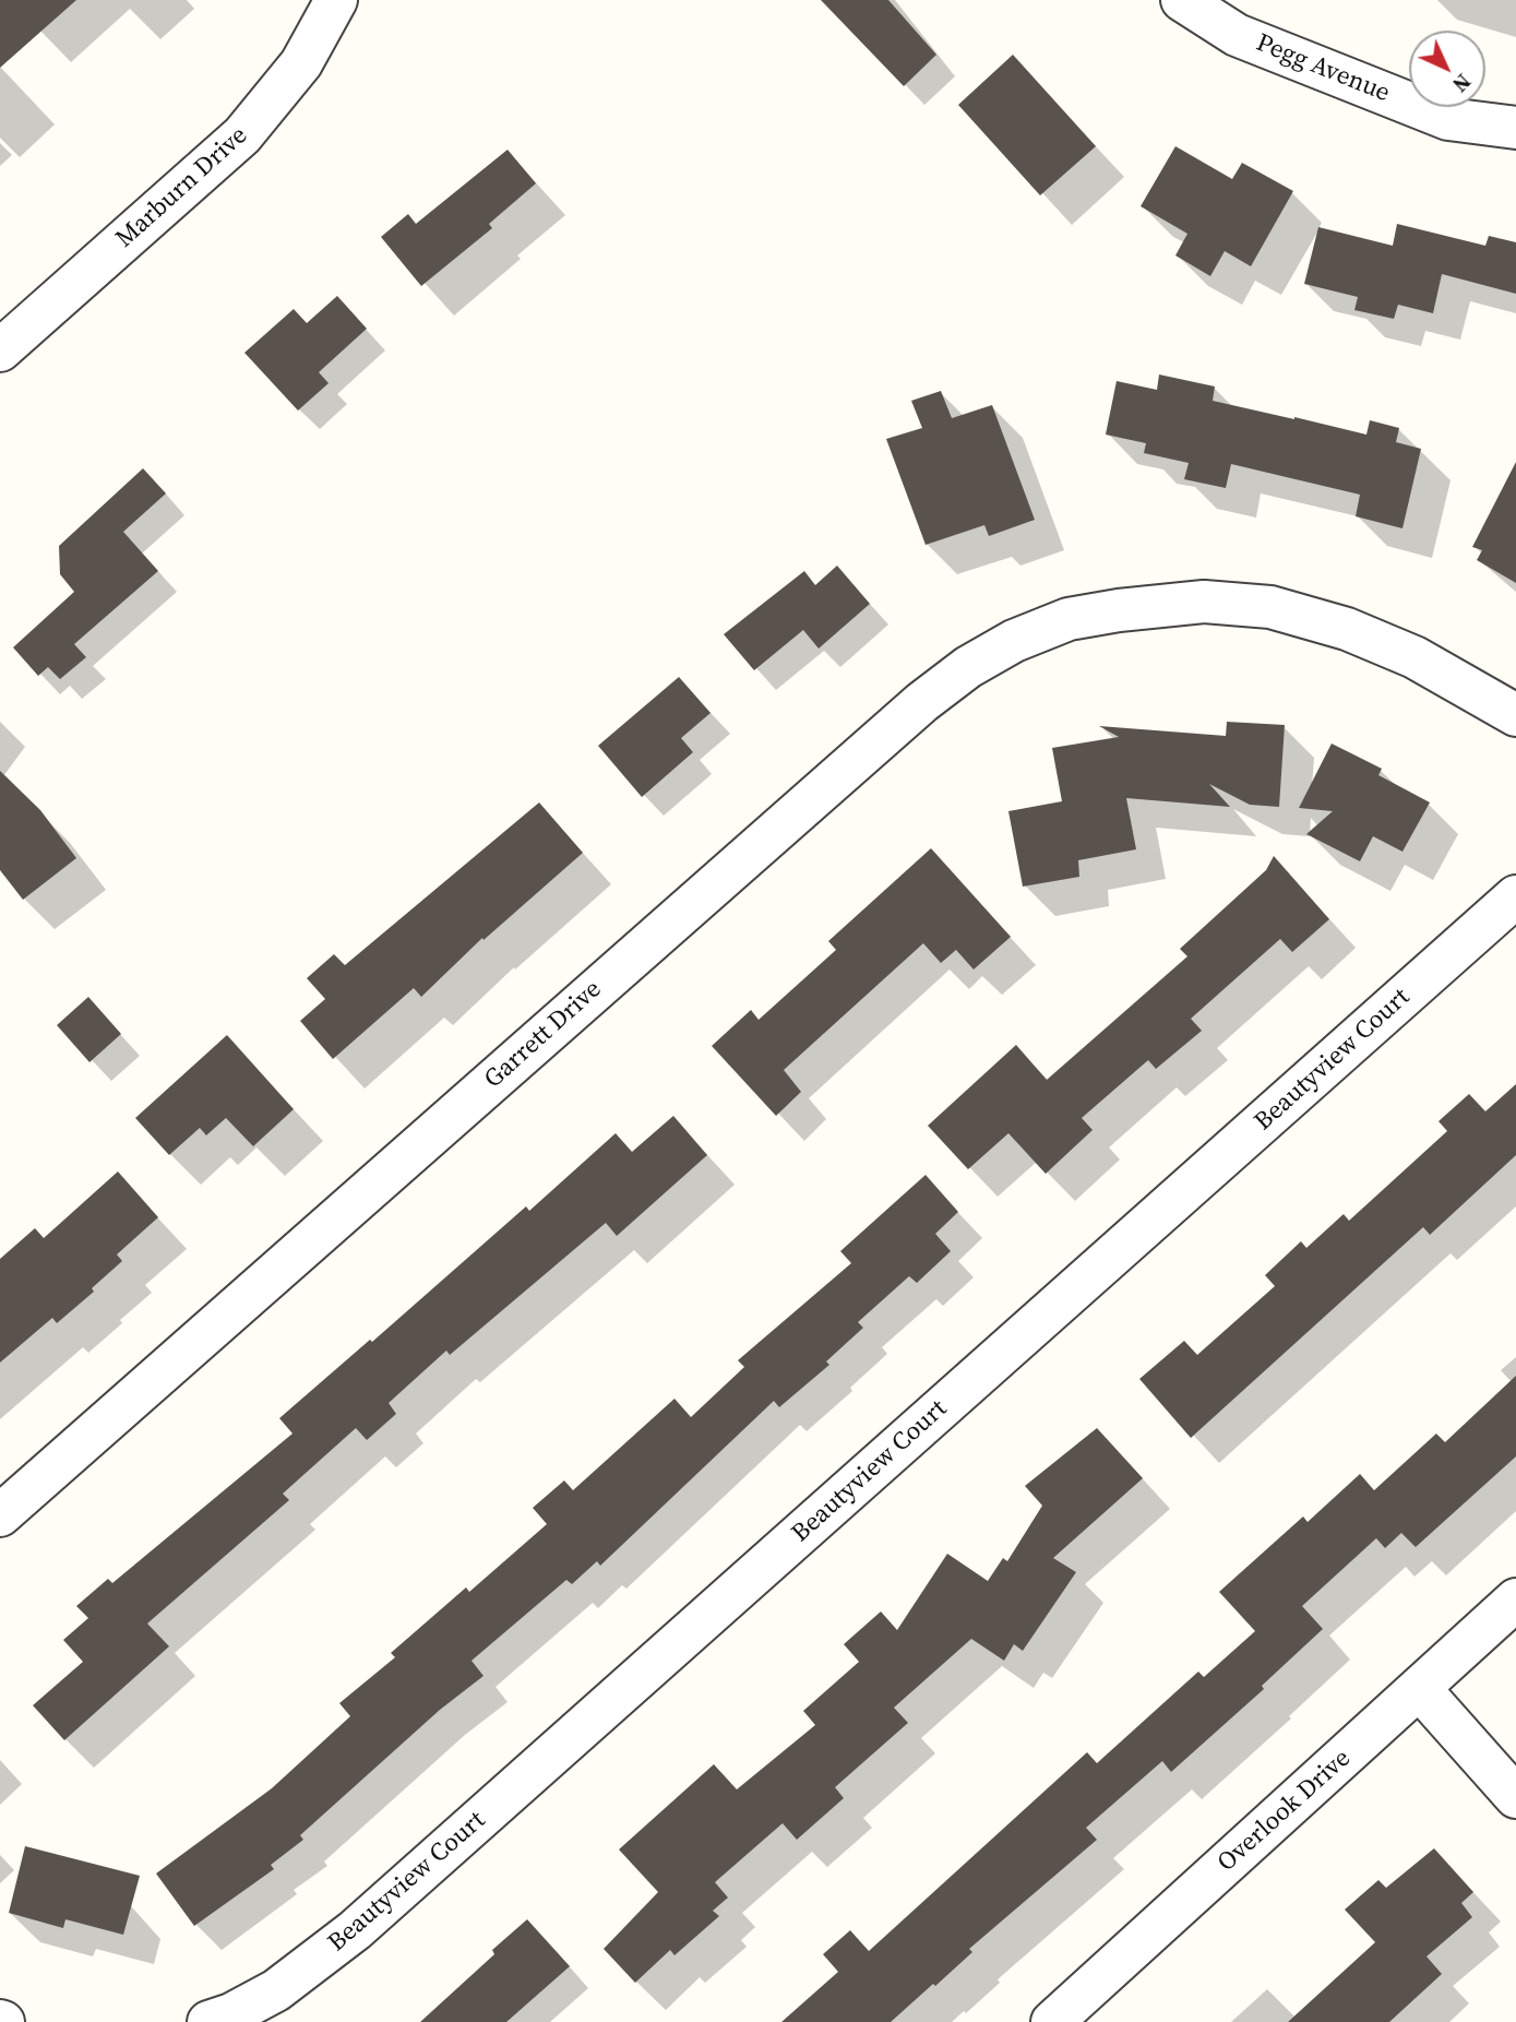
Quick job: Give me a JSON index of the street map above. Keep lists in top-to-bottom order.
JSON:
{
  "streets": {
    "street": [
      "Pegg Avenue",
      "Marburn Drive",
      "Garrett Drive",
      "Beautyview Court",
      "Overlook Drive"
    ]
  },
  "north": "bottom right"
}
